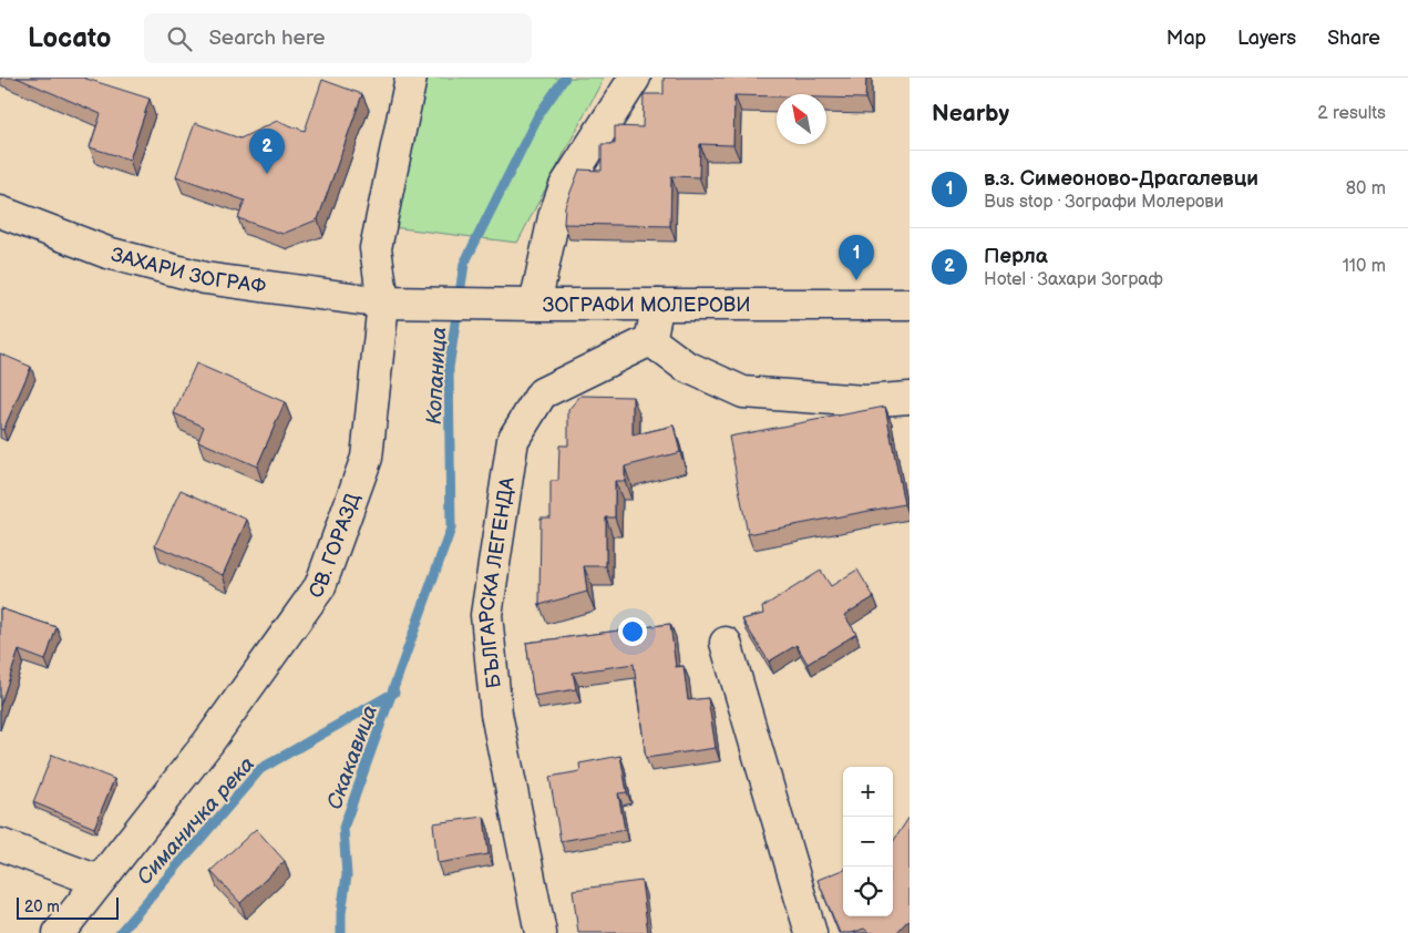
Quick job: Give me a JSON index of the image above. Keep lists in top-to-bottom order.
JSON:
{
  "streets": {
    "street": [
      "ЗАХАРИ ЗОГРАФ",
      "ЗОГРАФИ МОЛЕРОВИ",
      "СВ. ГОРАЗД",
      "БЪЛГАРСКА ЛЕГЕНДА"
    ]
  },
  "crossings": [
    ["ЗАХАРИ ЗОГРАФ", "ЗОГРАФИ МОЛЕРОВИ"],
    ["ЗАХАРИ ЗОГРАФ", "СВ. ГОРАЗД"],
    ["ЗОГРАФИ МОЛЕРОВИ", "СВ. ГОРАЗД"]
  ],
  "water": ["Копаница", "Скакавица", "Симаничка река"],
  "scale_bar": "20 m",
  "north": "top left",
  "page": {
    "header": "Locato",
    "search": "Search here",
    "nav": ["Map", "Layers", "Share"],
    "heading": ["Nearby", "2 results"],
    "pins": ["2", "1"],
    "list": [
      {
        "mark": "1",
        "name": "в.з. Симеоново-Драгалевци",
        "note": "Bus stop · Зографи Молерови",
        "value": "80 m"
      },
      {
        "mark": "2",
        "name": "Перла",
        "note": "Hotel · Захари Зограф",
        "value": "110 m"
      }
    ],
    "map_buttons": ["+", "−"],
    "scale": "20 m"
  }
}
